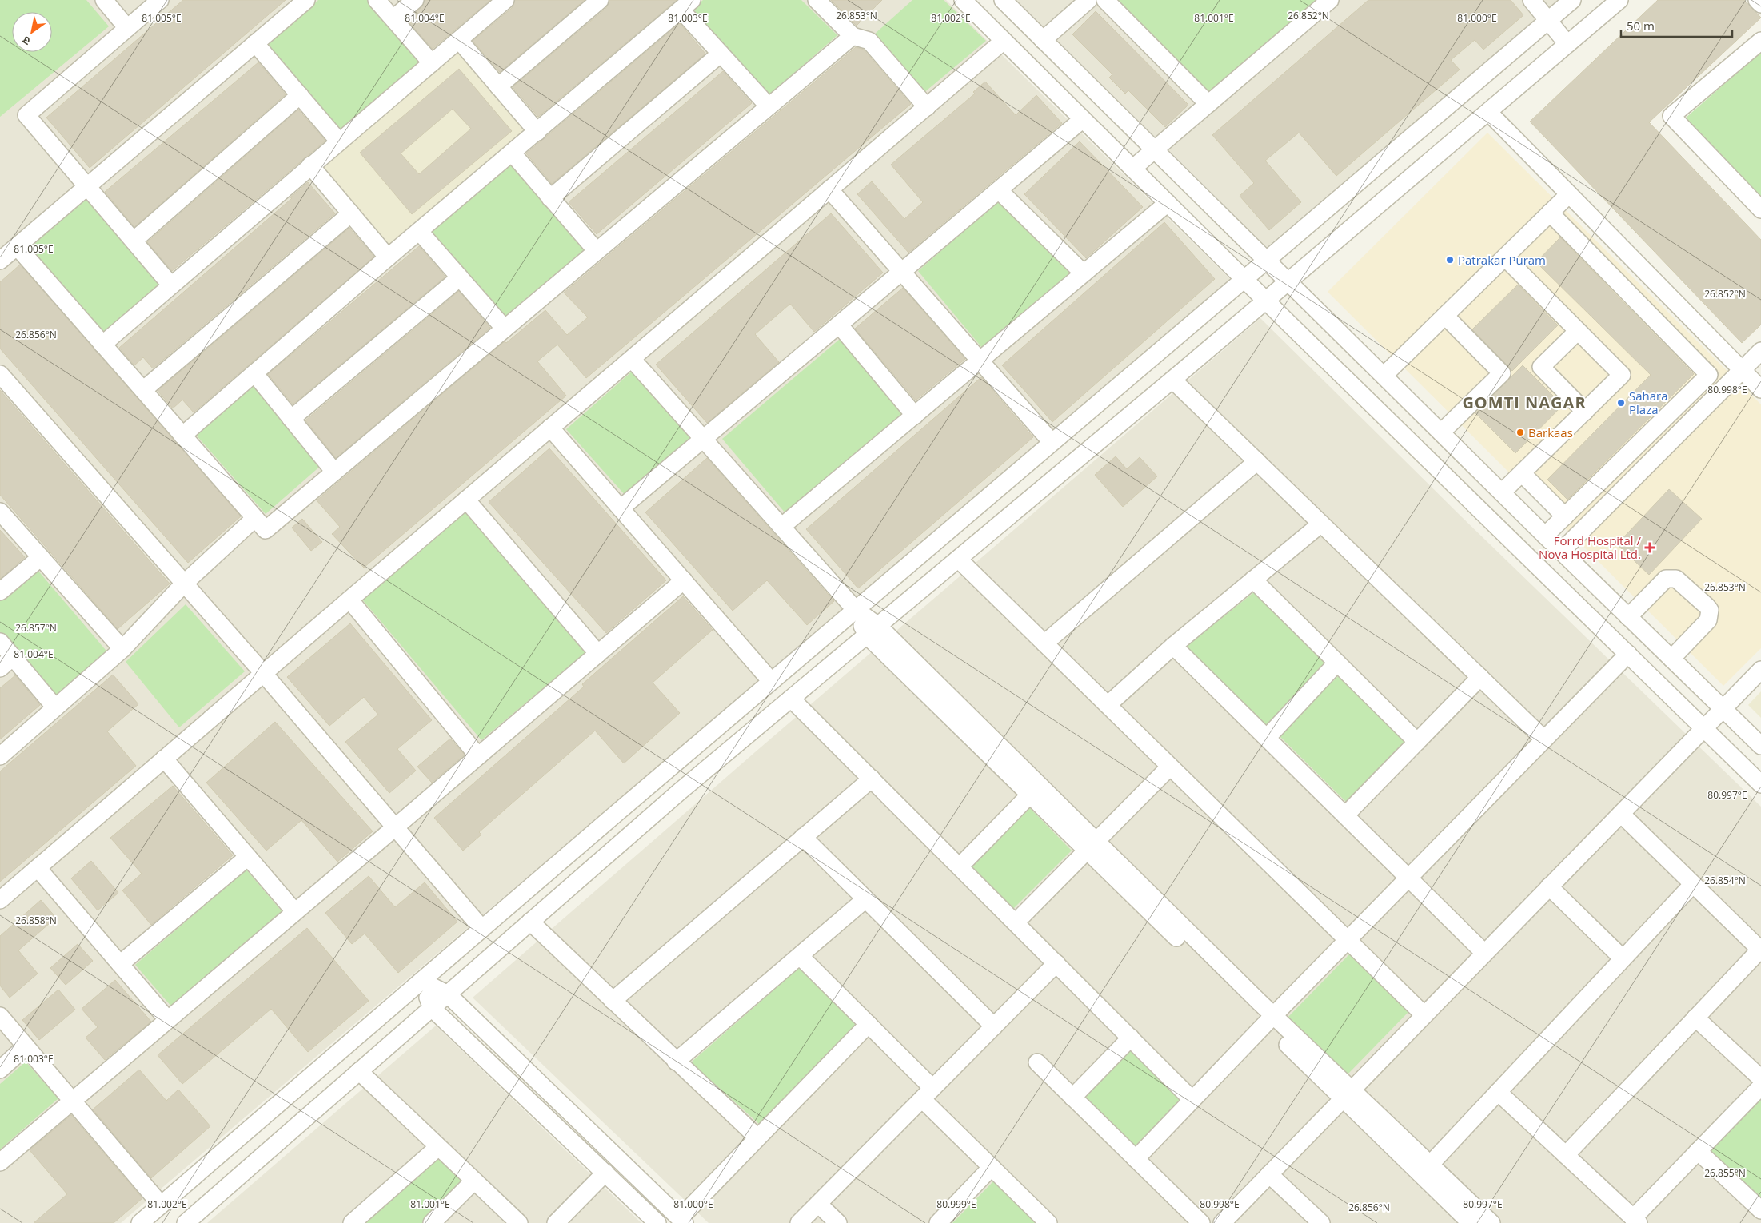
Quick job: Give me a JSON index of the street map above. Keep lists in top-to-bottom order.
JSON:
{
  "districts": ["GOMTI NAGAR"],
  "places": {
    "other": ["Patrakar Puram", "Sahara Plaza", "Barkaas"],
    "health": ["Forrd Hospital / Nova Hospital Ltd."]
  },
  "scale_bar": "50 m",
  "north": "bottom left",
  "coordinates": [
    "26.853°N",
    "26.852°N",
    "81.002°E",
    "81.001°E",
    "81.000°E",
    "81.005°E",
    "81.004°E",
    "81.003°E",
    "26.856°N",
    "80.998°E",
    "26.857°N",
    "80.997°E",
    "26.854°N",
    "26.858°N",
    "26.855°N",
    "80.999°E"
  ]
}
